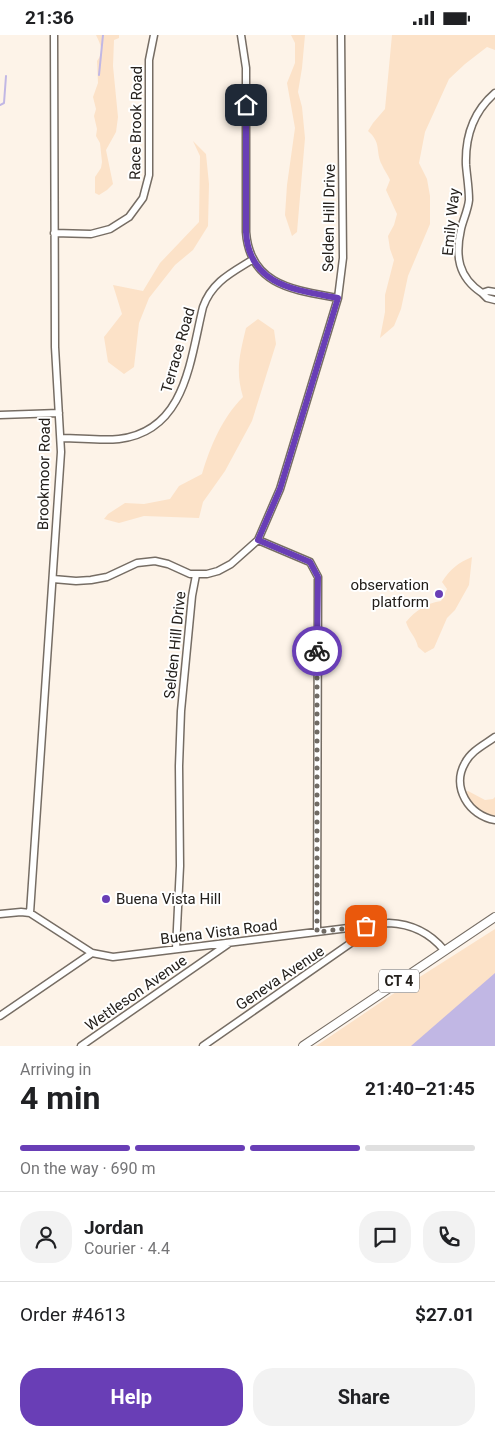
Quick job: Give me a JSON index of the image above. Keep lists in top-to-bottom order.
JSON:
{
  "streets": {
    "main road": ["CT 4"],
    "street": [
      "Race Brook Road",
      "Selden Hill Drive",
      "Emily Way",
      "Terrace Road",
      "Brookmoor Road",
      "Buena Vista Road",
      "Geneva Avenue",
      "Wettleson Avenue"
    ]
  },
  "crossings": [
    ["Race Brook Road", "Brookmoor Road"],
    ["Selden Hill Drive", "Buena Vista Road"],
    ["Terrace Road", "Brookmoor Road"],
    ["Brookmoor Road", "Buena Vista Road"],
    ["Buena Vista Road", "Geneva Avenue"],
    ["Buena Vista Road", "CT 4"],
    ["Buena Vista Road", "Wettleson Avenue"]
  ],
  "places": ["observation platform", "Buena Vista Hill"],
  "page": {
    "status": "21:36",
    "heading": ["4 min", "Arriving in", "21:40–21:45"],
    "panel": [
      "Jordan",
      "Courier · 4.4",
      "Order #4613",
      "$27.01"
    ],
    "bar": "On the way · 690 m",
    "buttons": ["Help", "Share"]
  }
}
